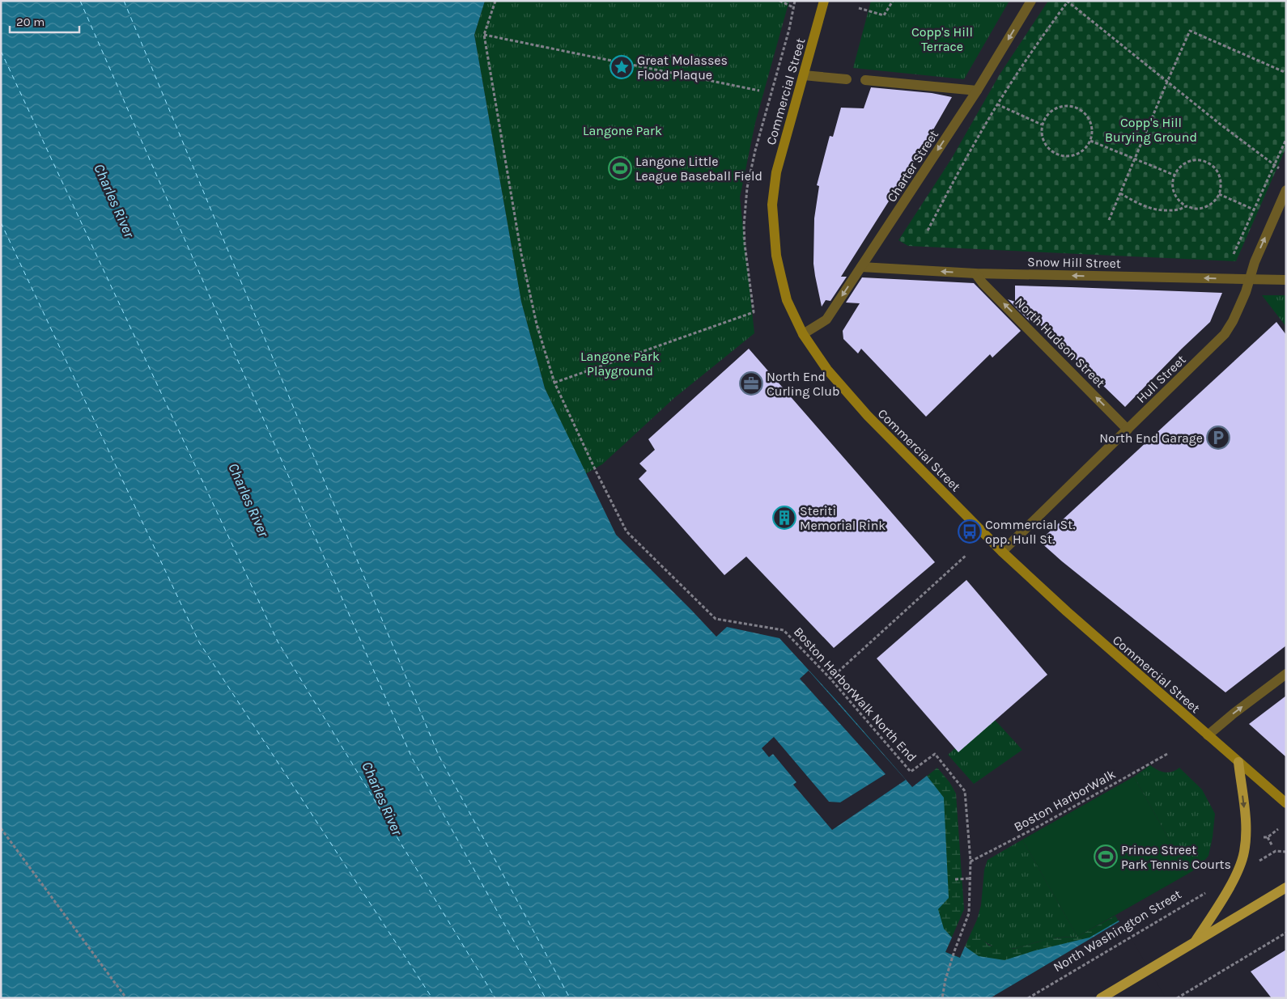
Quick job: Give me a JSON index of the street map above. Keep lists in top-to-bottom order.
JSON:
{
  "streets": {
    "main road": ["Commercial Street"],
    "street": [
      "Charter Street",
      "Snow Hill Street",
      "North Hudson Street",
      "Hull Street"
    ],
    "path": ["Boston HarborWalk North End", "Boston HarborWalk", "North Washington Street"]
  },
  "crossings": [
    ["Commercial Street", "Charter Street"],
    ["Commercial Street", "Hull Street"],
    ["Charter Street", "Snow Hill Street"],
    ["Snow Hill Street", "North Hudson Street"],
    ["Snow Hill Street", "Hull Street"],
    ["North Hudson Street", "Hull Street"],
    ["Boston HarborWalk North End", "Boston HarborWalk"]
  ],
  "one_way": ["Charter Street", "Snow Hill Street", "North Hudson Street"],
  "water": ["Charles River"],
  "parks": [
    "Copp's Hill Terrace",
    "Copp's Hill Burying Ground",
    "Langone Park",
    "Langone Park Playground"
  ],
  "places": {
    "place": ["Great Molasses Flood Plaque"],
    "sports": ["Langone Little League Baseball Field", "Prince Street Park Tennis Courts"],
    "office": ["North End Curling Club"],
    "parking": ["North End Garage"],
    "building": ["Steriti Memorial Rink"],
    "bus stop": ["Commercial St. opp. Hull St."]
  },
  "scale_bar": "20 m"
}
